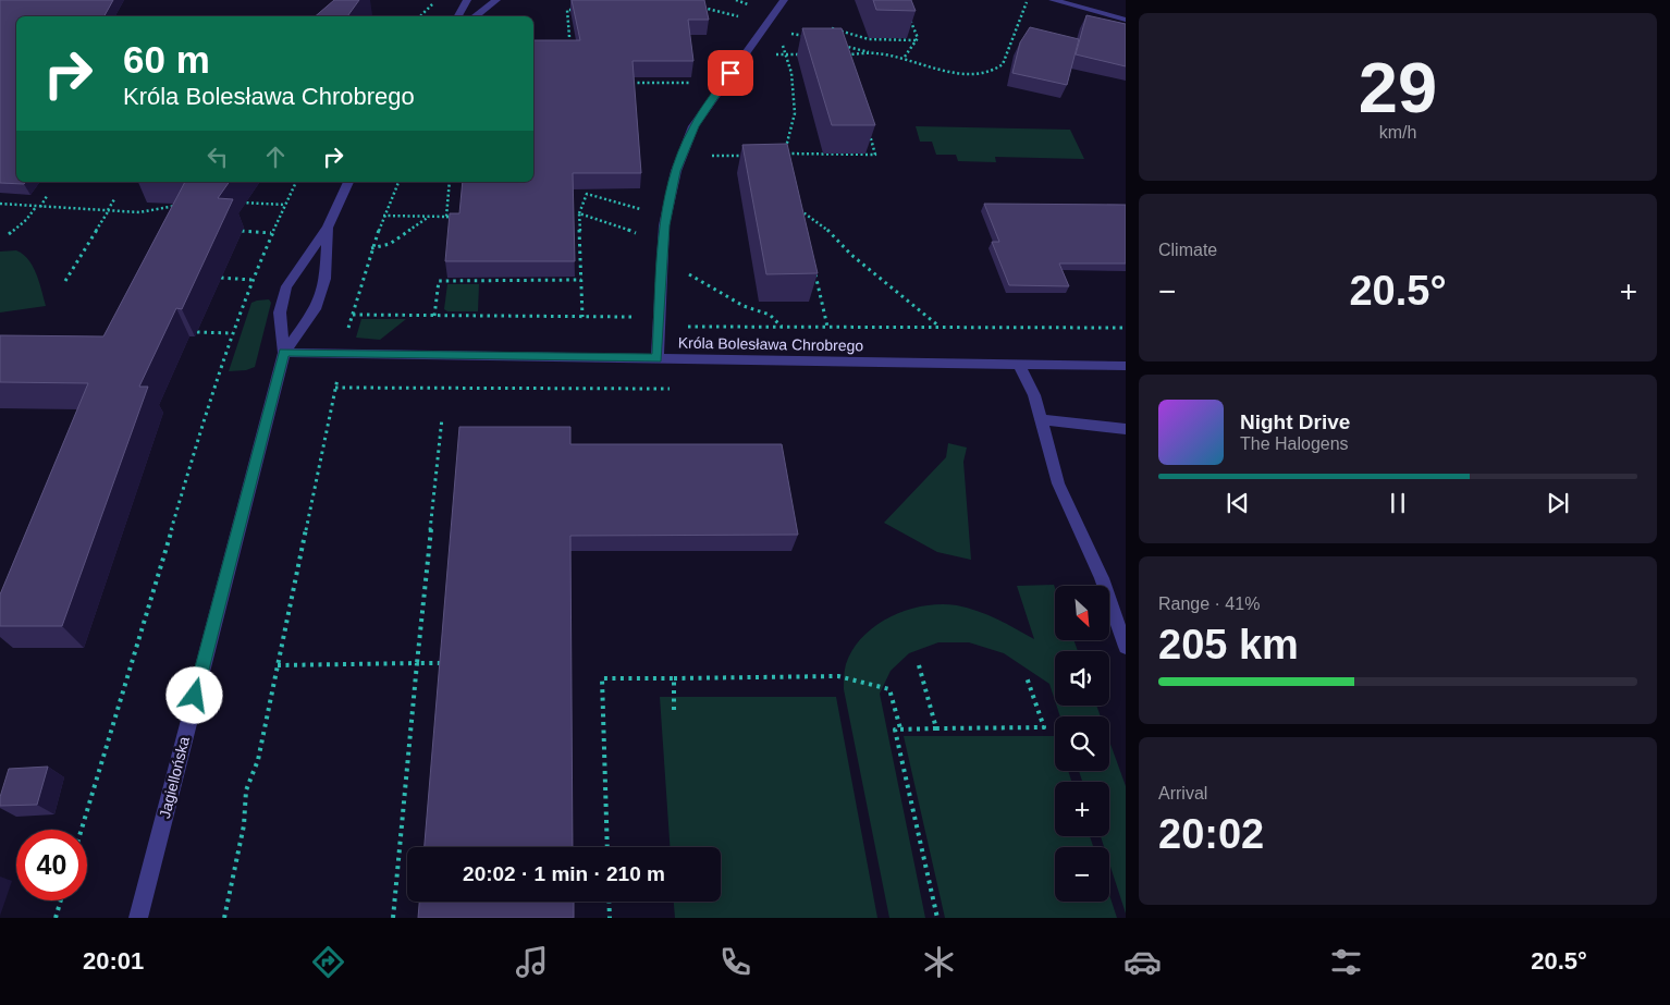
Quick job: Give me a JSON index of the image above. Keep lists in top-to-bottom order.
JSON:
{
  "streets": {
    "street": ["Króla Bolesława Chrobrego", "Jagiellońska"]
  },
  "crossings": [
    ["Króla Bolesława Chrobrego", "Jagiellońska"]
  ],
  "north": "bottom right",
  "page": {
    "tile": [
      ["29", "km/h"],
      "Climate",
      ["Range · 41%", "205 km"],
      ["Arrival", "20:02"]
    ],
    "turn": ["60 m", "Króla Bolesława Chrobrego"],
    "heat": ["−", "20.5°", "+"],
    "song": ["Night Drive", "The Halogens"],
    "map_buttons": ["+", "−"],
    "limit": "40",
    "trip": "20:02 · 1 min · 210 m",
    "tabs": ["20:01", "20.5°"]
  }
}
